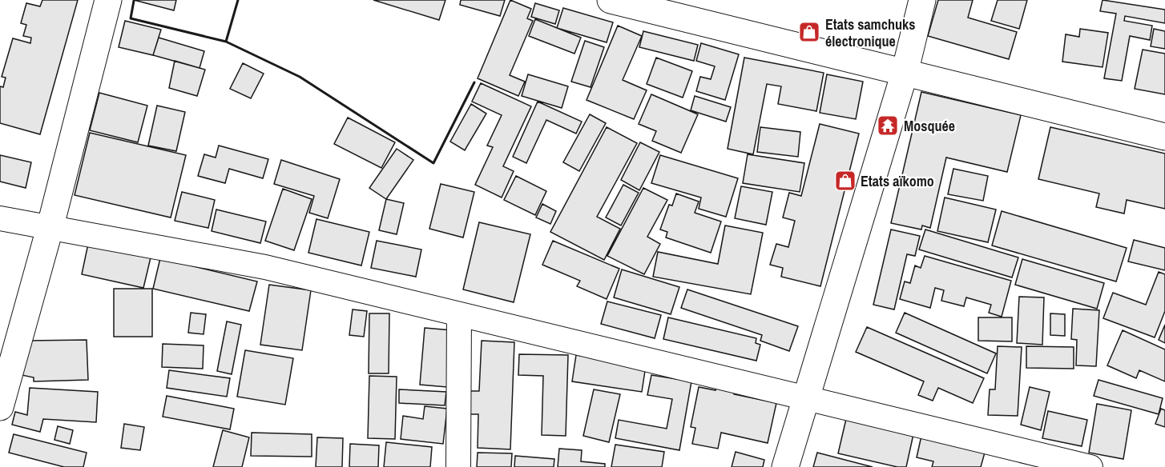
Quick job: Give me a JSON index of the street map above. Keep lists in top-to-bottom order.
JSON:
{
  "places": {
    "shop": ["Etats samchuks électronique", "Etats aïkomo"],
    "temple": ["Mosquée"]
  }
}
